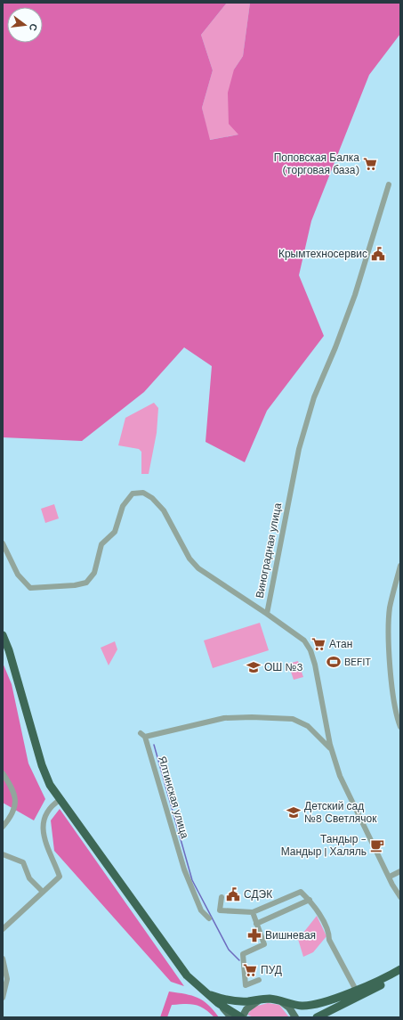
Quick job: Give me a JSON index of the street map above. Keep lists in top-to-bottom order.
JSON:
{
  "streets": {
    "street": ["Виноградная улица", "Ялтинская улица"]
  },
  "crossings": [
    ["Виноградная улица", "Ялтинская улица"]
  ],
  "places": {
    "supermarket": ["Поповская Балка (торговая база)", "Атан", "ПУД"],
    "public building": ["Крымтехносервис", "СДЭК"],
    "sports": ["BEFIT"],
    "school or university": ["ОШ №3", "Детский сад №8 Светлячок"],
    "cafe": ["Тандыр - Мандыр | Халяль"],
    "pharmacy": ["Вишневая"]
  },
  "north": "right"
}
